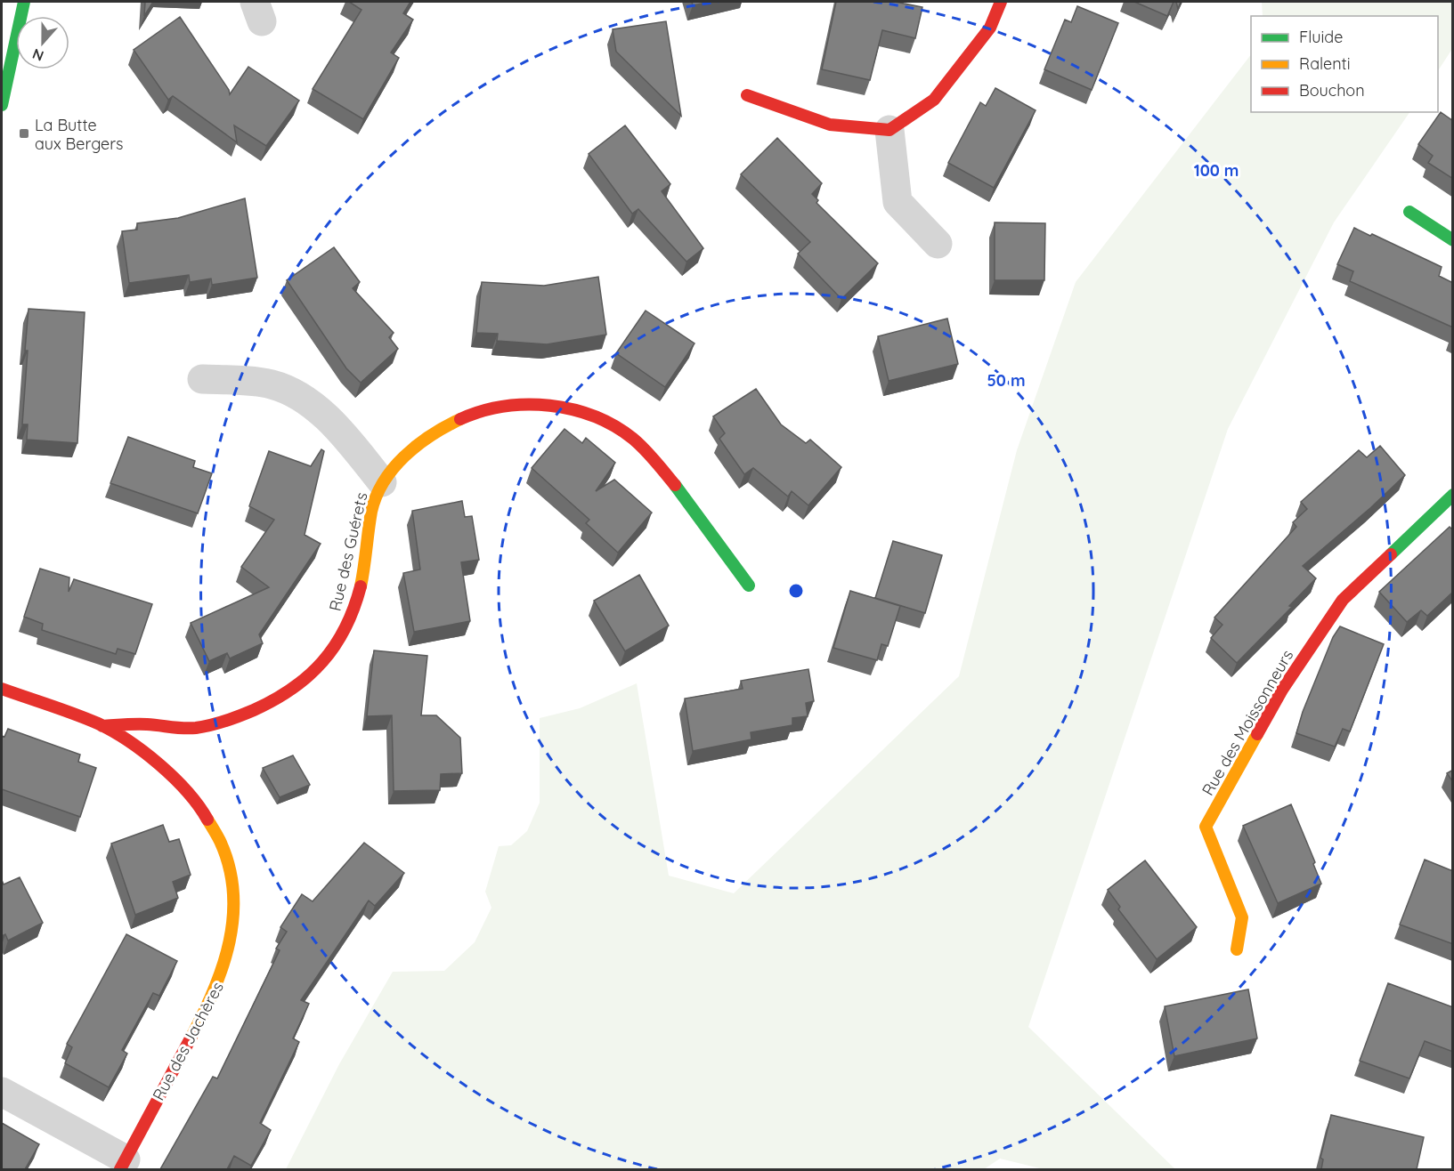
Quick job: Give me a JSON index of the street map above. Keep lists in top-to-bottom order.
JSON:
{
  "streets": {
    "street": ["Rue des Guérets", "Rue des Moissonneurs", "Rue des Jachères"]
  },
  "crossings": [
    ["Rue des Guérets", "Rue des Jachères"]
  ],
  "places": {
    "transit": ["La Butte aux Bergers"]
  },
  "legend": ["Fluide", "Ralenti", "Bouchon"],
  "north": "bottom",
  "rings": ["100 m", "50 m"]
}
